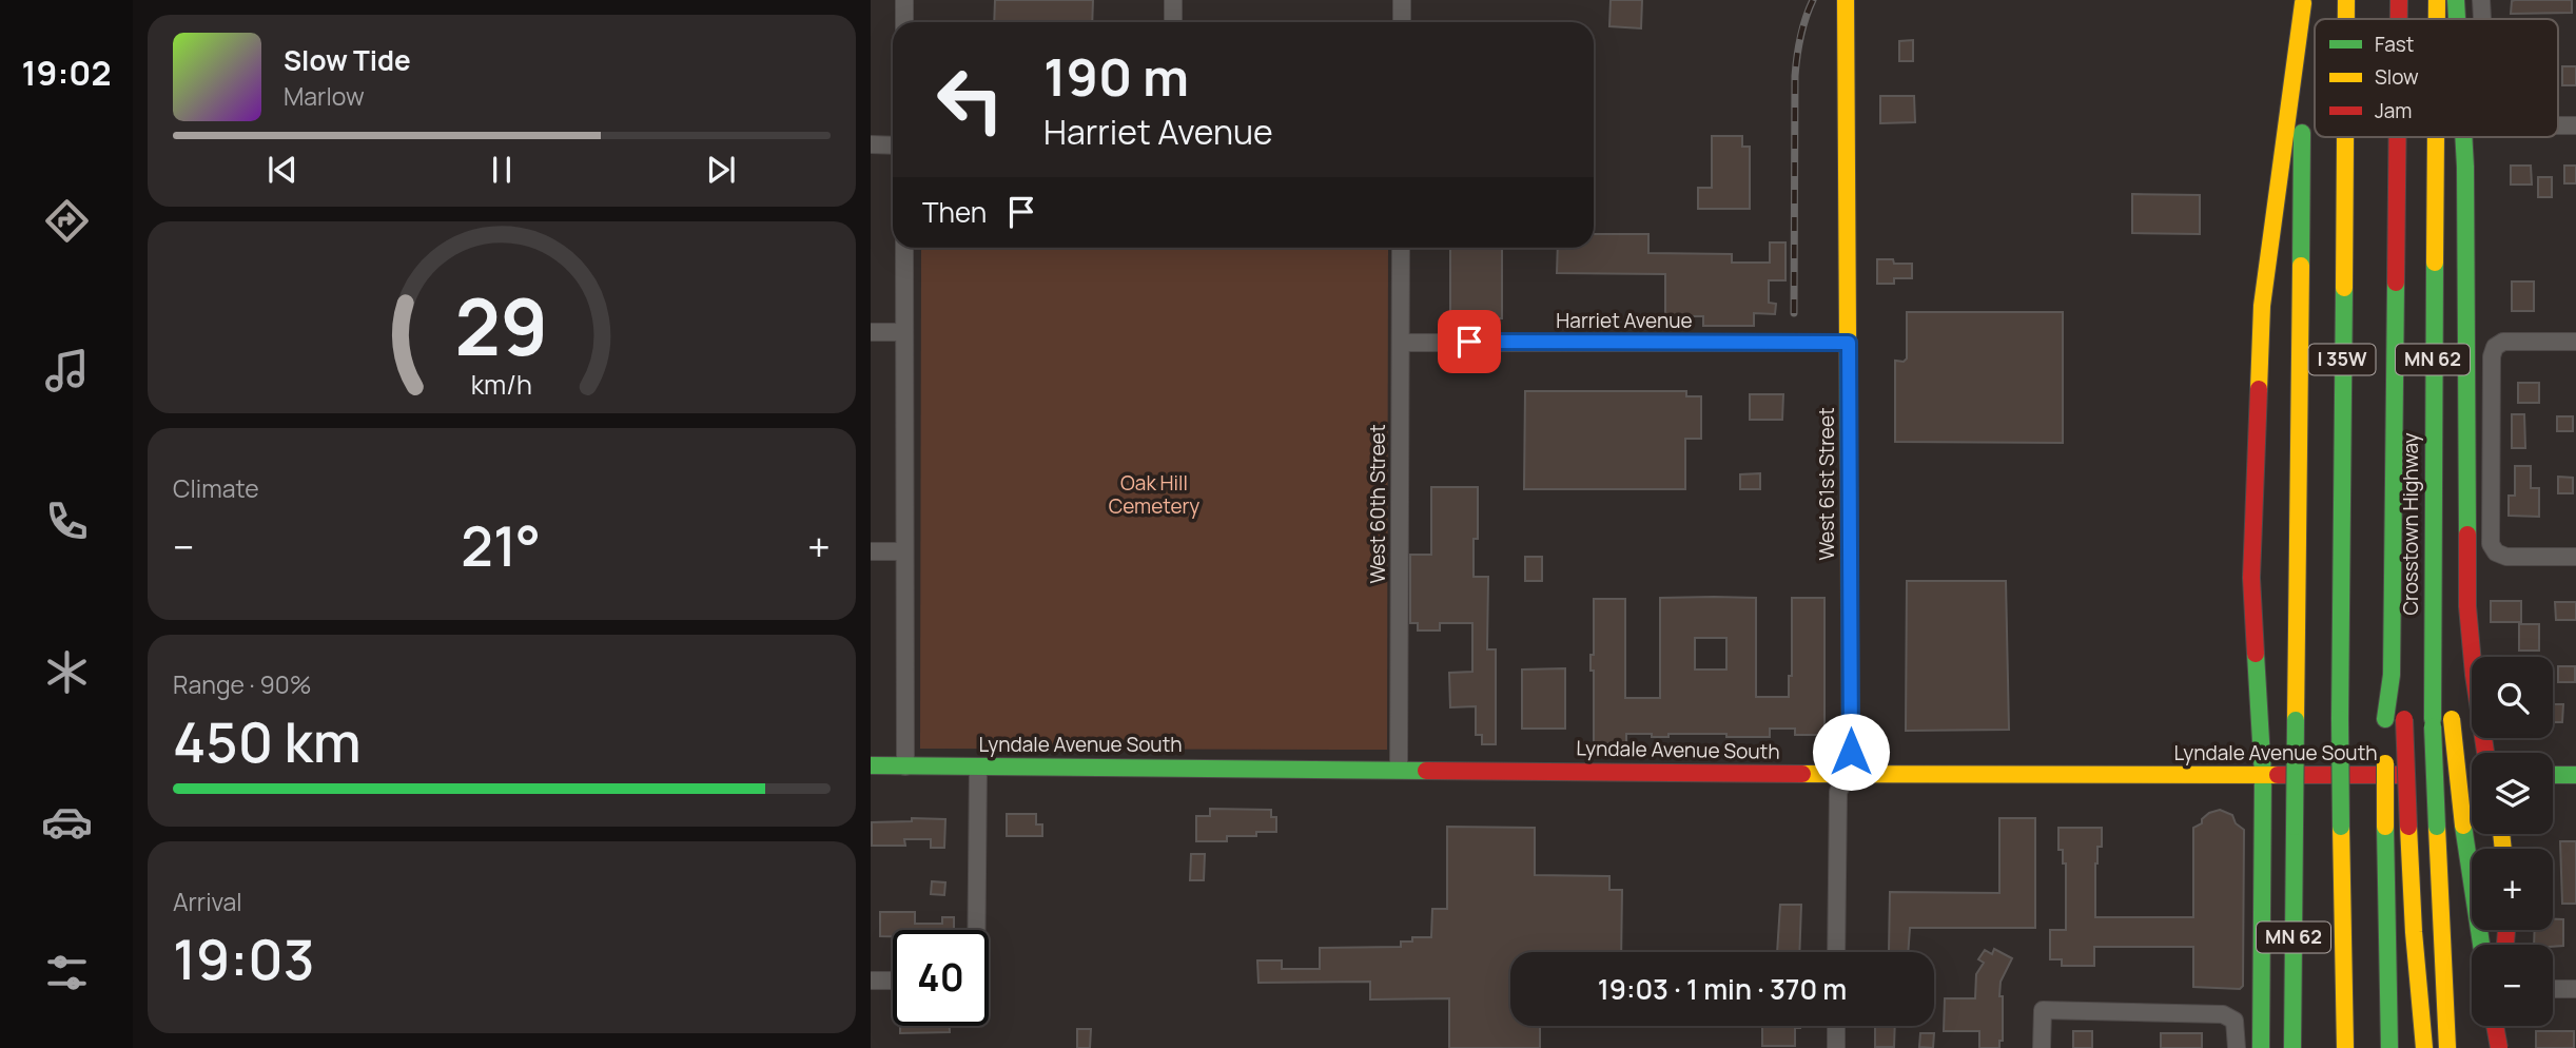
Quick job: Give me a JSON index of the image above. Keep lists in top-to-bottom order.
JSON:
{
  "streets": {
    "main road": [
      "I 35W",
      "MN 62",
      "West 61st Street",
      "Crosstown Highway",
      "Lyndale Avenue South"
    ],
    "street": ["Harriet Avenue", "West 60th Street"]
  },
  "crossings": [
    ["Harriet Avenue", "West 61st Street"],
    ["Harriet Avenue", "West 60th Street"],
    ["West 61st Street", "Lyndale Avenue South"],
    ["West 60th Street", "Lyndale Avenue South"]
  ],
  "parks": ["Oak Hill Cemetery"],
  "legend": ["Fast", "Slow", "Jam"],
  "page": {
    "tabs": "19:02",
    "turn": ["190 m", "Harriet Avenue"],
    "song": ["Slow Tide", "Marlow"],
    "then": "Then",
    "tile": [
      "Climate",
      ["Range · 90%", "450 km"],
      ["Arrival", "19:03"]
    ],
    "heat": ["−", "21°", "+"],
    "map_buttons": ["+", "−"],
    "limit": "40",
    "trip": "19:03 · 1 min · 370 m",
    "gauge": ["29", "km/h"]
  }
}
